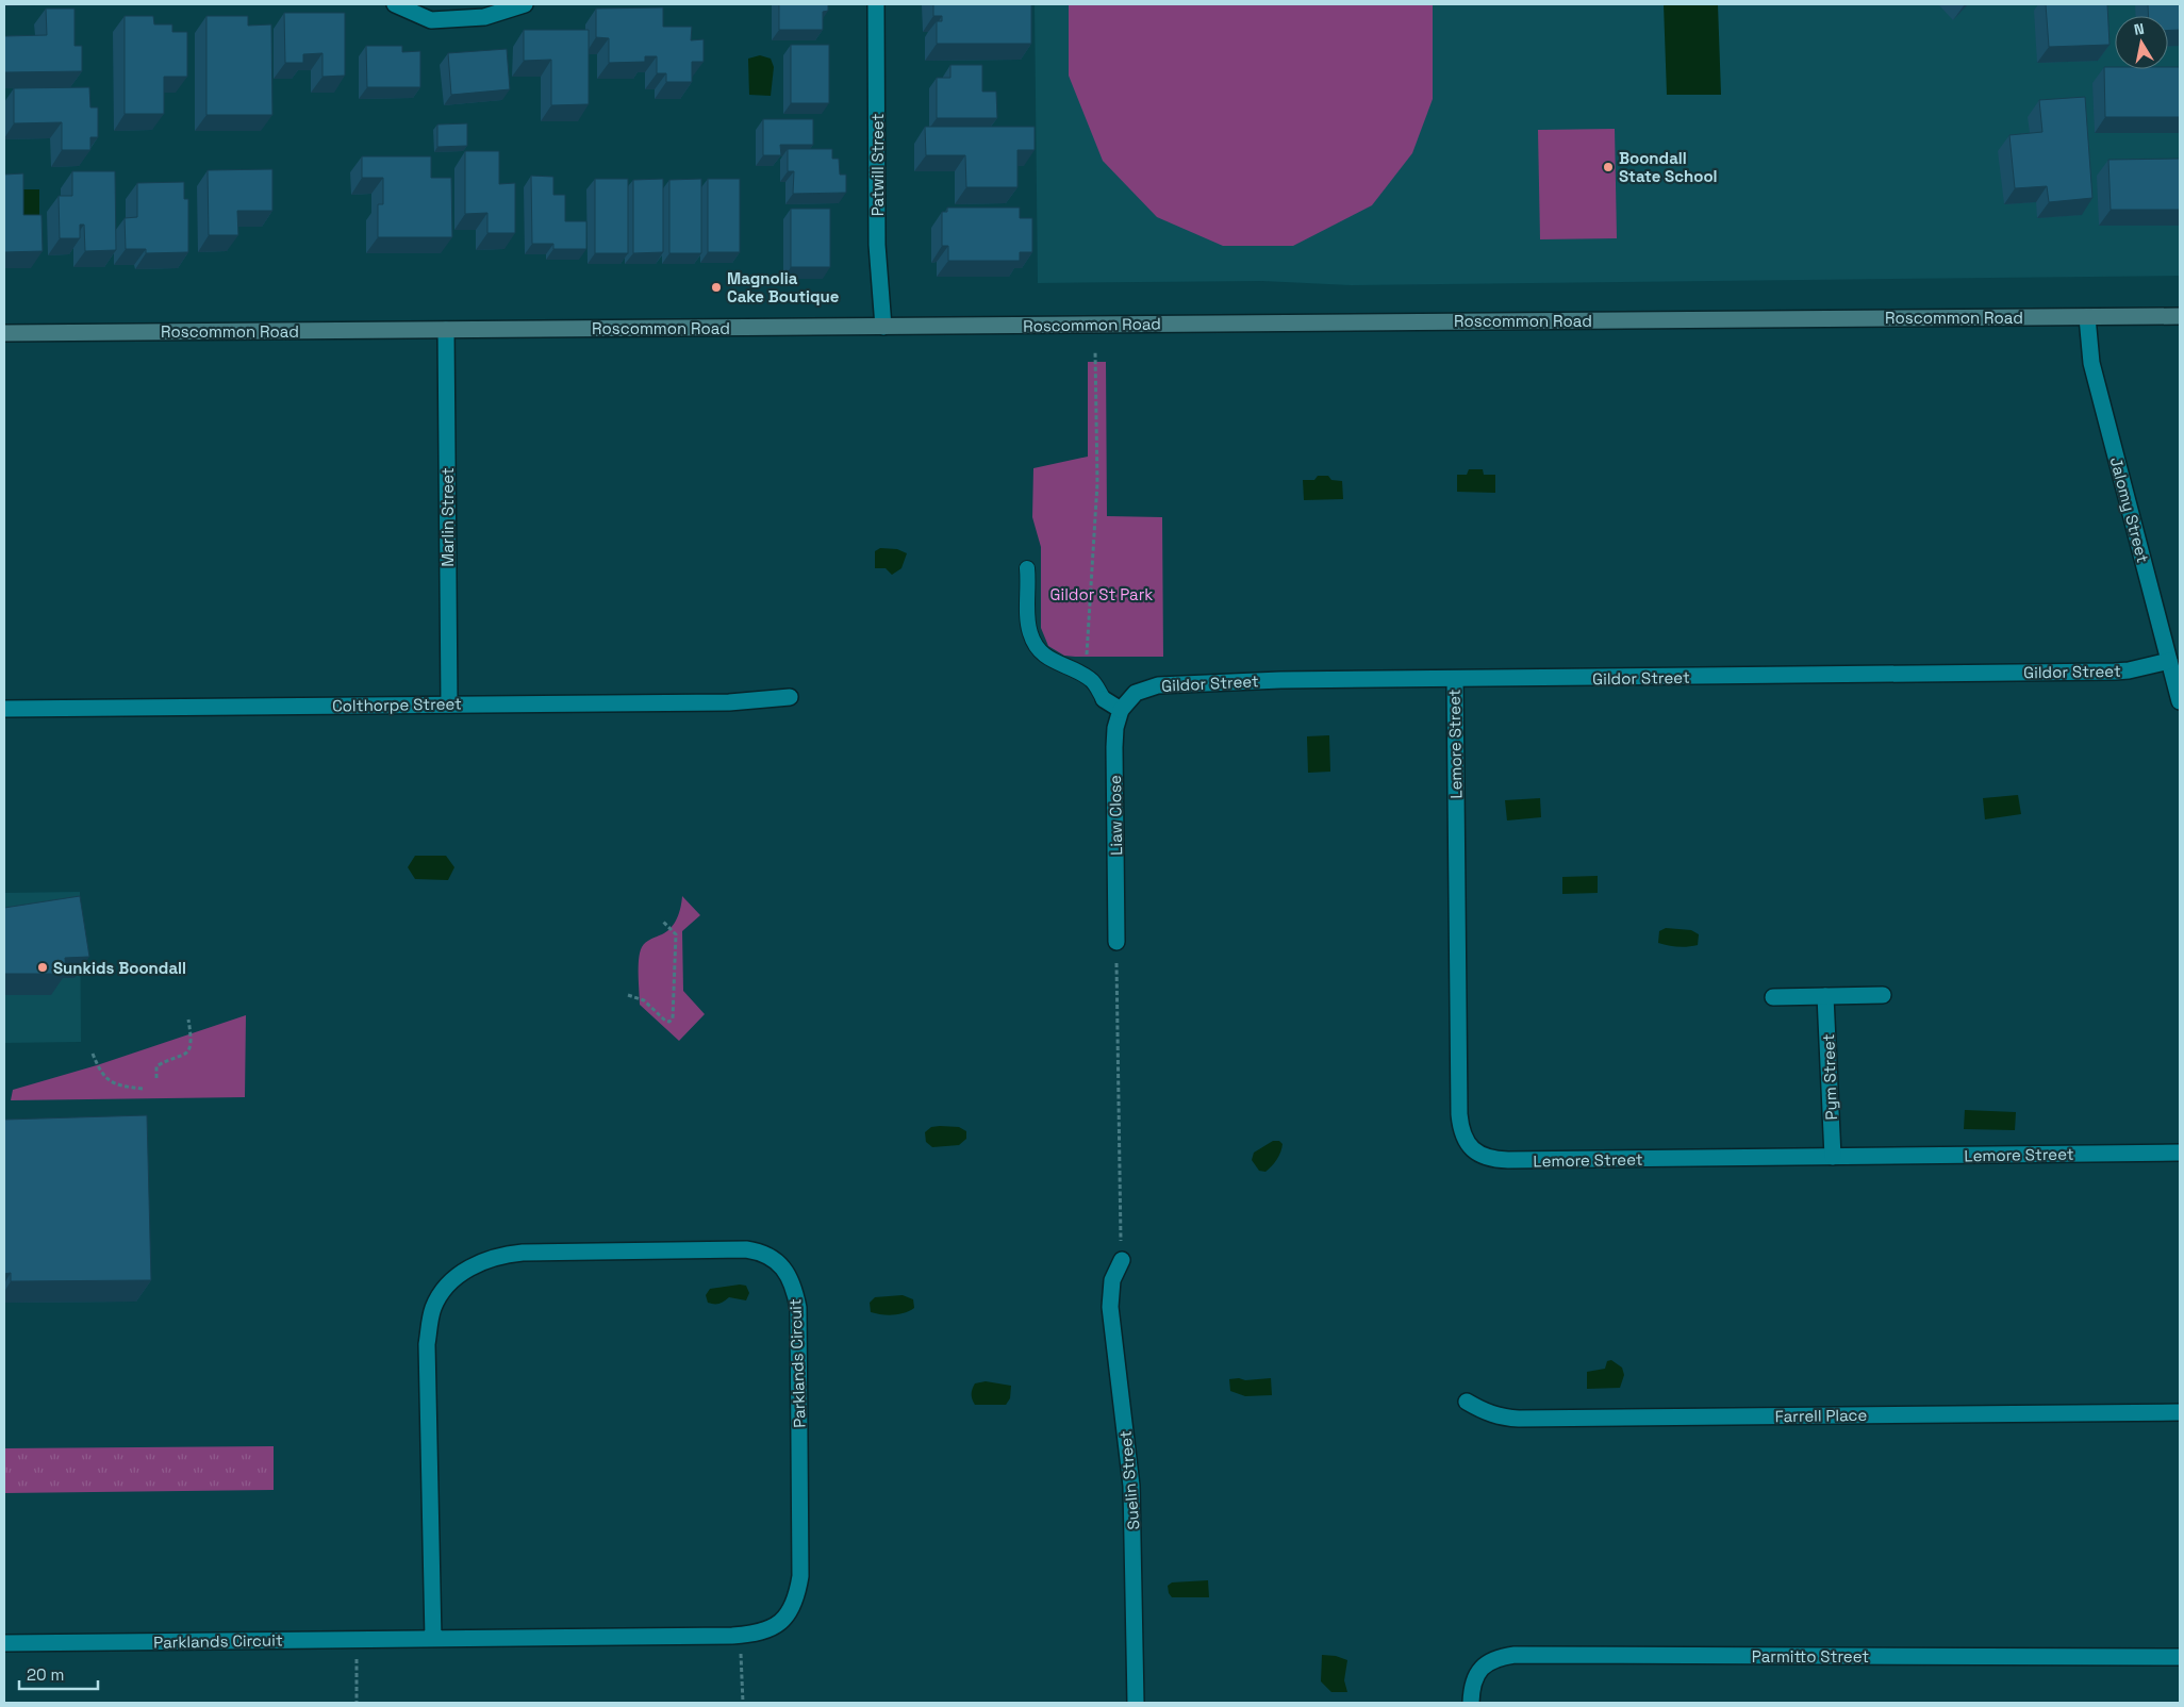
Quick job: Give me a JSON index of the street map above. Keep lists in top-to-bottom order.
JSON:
{
  "streets": {
    "street": [
      "Patwill Street",
      "Roscommon Road",
      "Jalomy Street",
      "Marlin Street",
      "Gildor Street",
      "Colthorpe Street",
      "Lemore Street",
      "Liaw Close",
      "Pym Street",
      "Parklands Circuit",
      "Farrell Place",
      "Suelin Street",
      "Parmitto Street"
    ]
  },
  "crossings": [
    ["Patwill Street", "Roscommon Road"],
    ["Roscommon Road", "Jalomy Street"],
    ["Roscommon Road", "Marlin Street"],
    ["Jalomy Street", "Gildor Street"],
    ["Marlin Street", "Colthorpe Street"],
    ["Gildor Street", "Lemore Street"],
    ["Gildor Street", "Liaw Close"],
    ["Lemore Street", "Pym Street"]
  ],
  "parks": ["Gildor St Park"],
  "places": ["Boondall State School", "Magnolia Cake Boutique", "Sunkids Boondall"],
  "scale_bar": "20 m",
  "north": "top"
}
